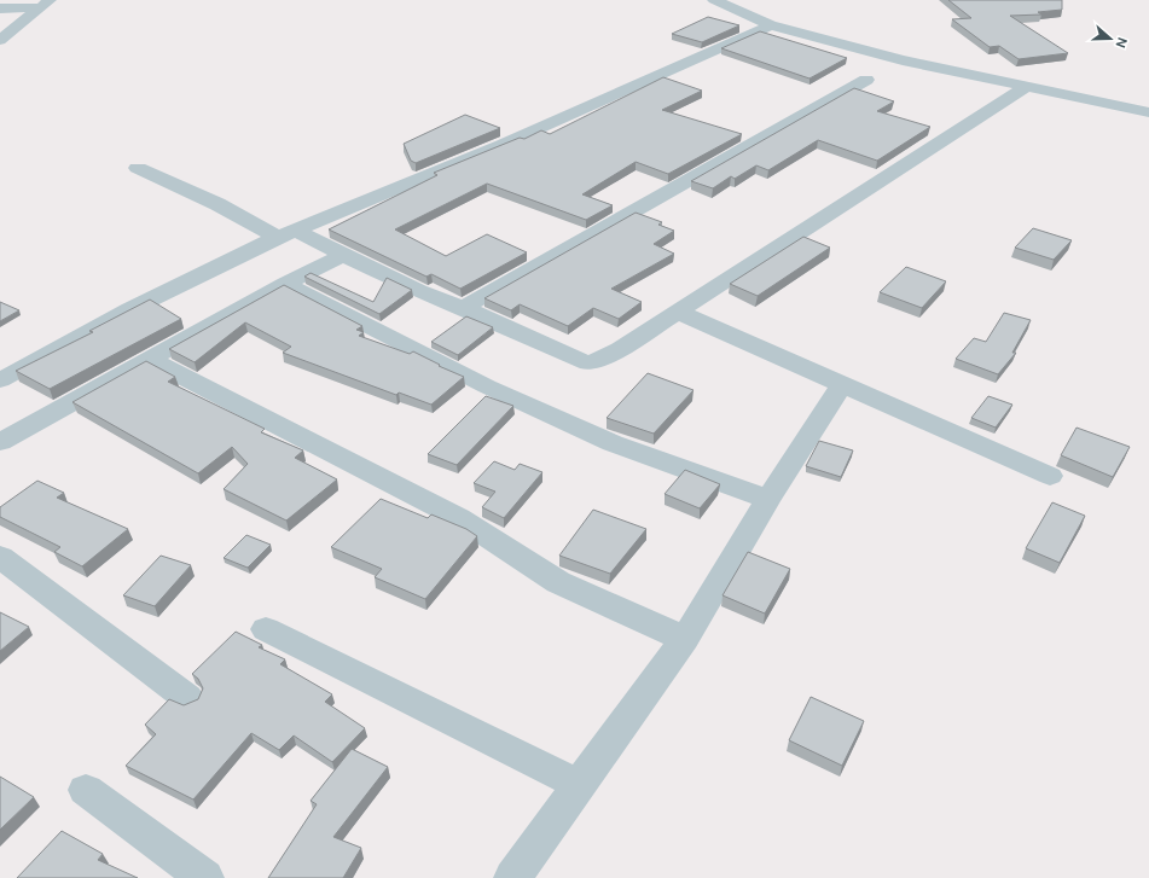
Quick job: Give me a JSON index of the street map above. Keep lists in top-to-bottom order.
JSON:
{
  "north": "right"
}
